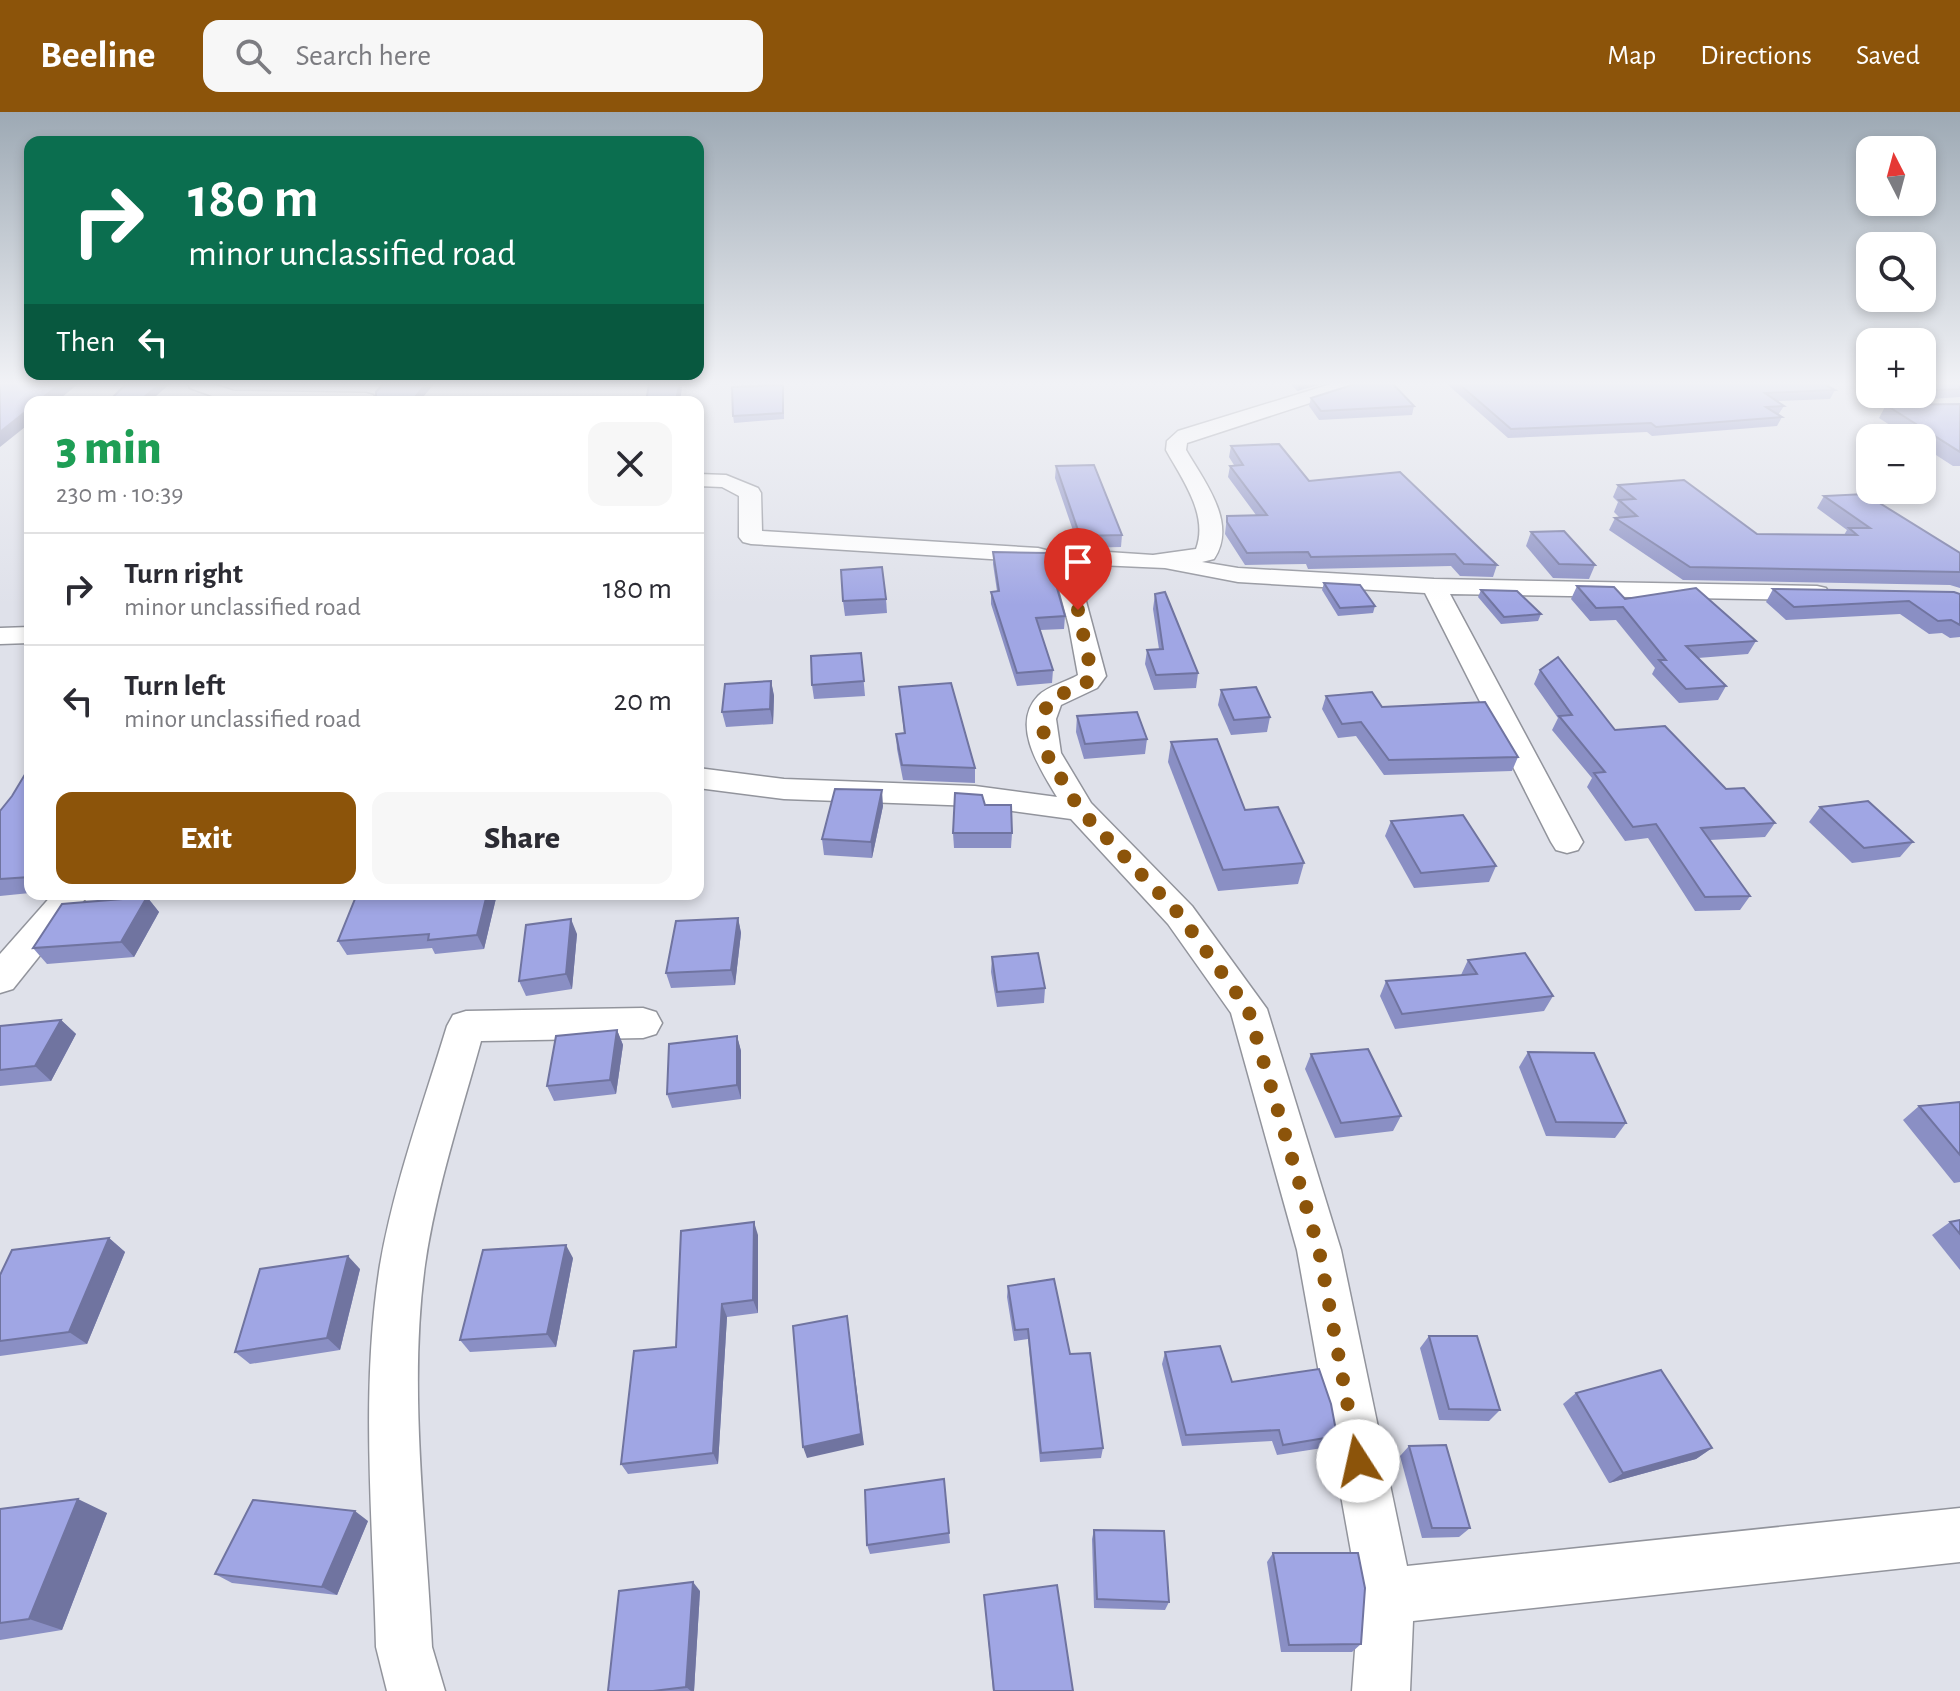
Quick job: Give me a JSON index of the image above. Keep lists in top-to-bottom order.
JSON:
{
  "north": "top",
  "page": {
    "header": "Beeline",
    "search": "Search here",
    "nav": ["Map", "Directions", "Saved"],
    "map_buttons": ["+", "−"],
    "turn": ["180 m", "minor unclassified road"],
    "then": "Then",
    "heading": ["3 min", "230 m · 10:39"],
    "list": [
      {
        "name": "Turn right",
        "note": "minor unclassified road",
        "value": "180 m"
      },
      {
        "name": "Turn left",
        "note": "minor unclassified road",
        "value": "20 m"
      }
    ],
    "buttons": ["Exit", "Share"]
  }
}
